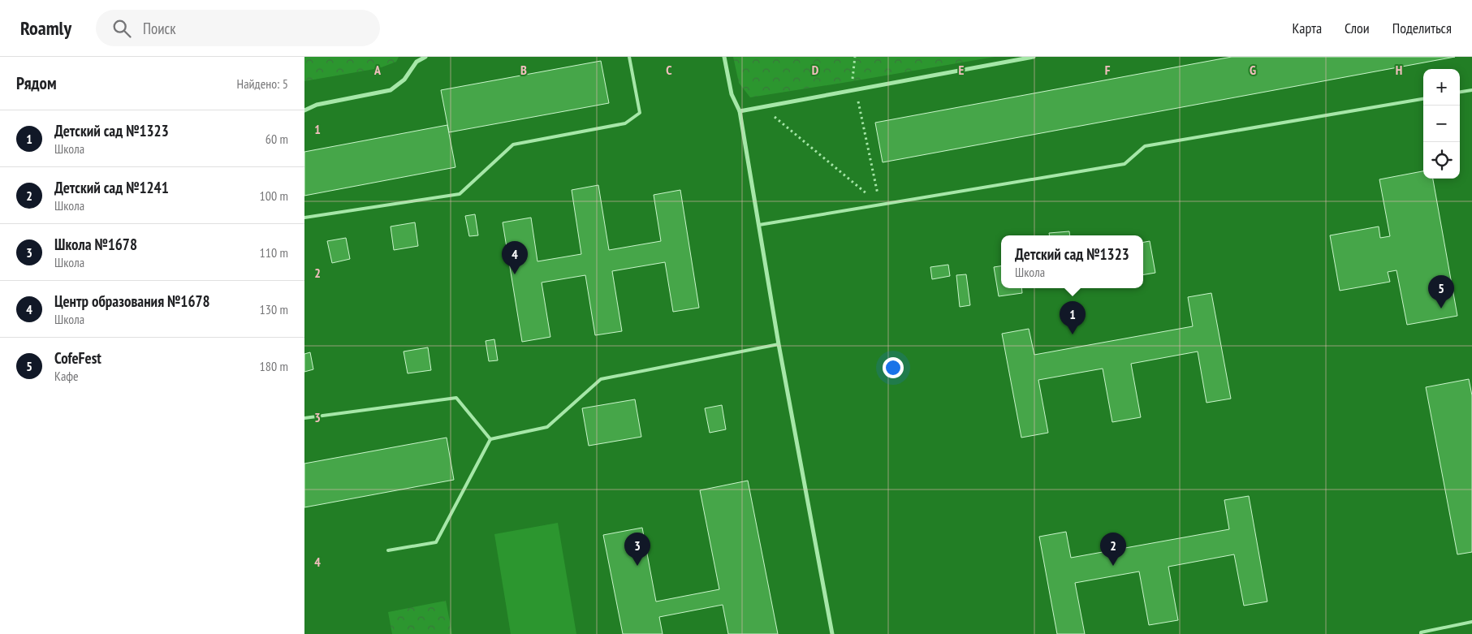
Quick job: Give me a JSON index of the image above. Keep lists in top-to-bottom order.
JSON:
{
  "page": {
    "header": "Roamly",
    "search": "Поиск",
    "nav": ["Карта", "Слои", "Поделиться"],
    "heading": ["Рядом", "Найдено: 5"],
    "map_buttons": ["+", "−"],
    "list": [
      {
        "mark": "1",
        "name": "Детский сад №1323",
        "note": "Школа",
        "value": "60 m"
      },
      {
        "mark": "2",
        "name": "Детский сад №1241",
        "note": "Школа",
        "value": "100 m"
      },
      {
        "mark": "3",
        "name": "Школа №1678",
        "note": "Школа",
        "value": "110 m"
      },
      {
        "mark": "4",
        "name": "Центр образования №1678",
        "note": "Школа",
        "value": "130 m"
      },
      {
        "mark": "5",
        "name": "CofeFest",
        "note": "Кафе",
        "value": "180 m"
      }
    ],
    "popup": ["Детский сад №1323", "Школа"],
    "pins": [
      "4",
      "5",
      "1",
      "2",
      "3"
    ]
  },
  "grid": {
    "columns": [
      "A",
      "B",
      "C",
      "D",
      "E",
      "F",
      "G",
      "H"
    ],
    "rows": [
      "1",
      "2",
      "3",
      "4"
    ]
  }
}
